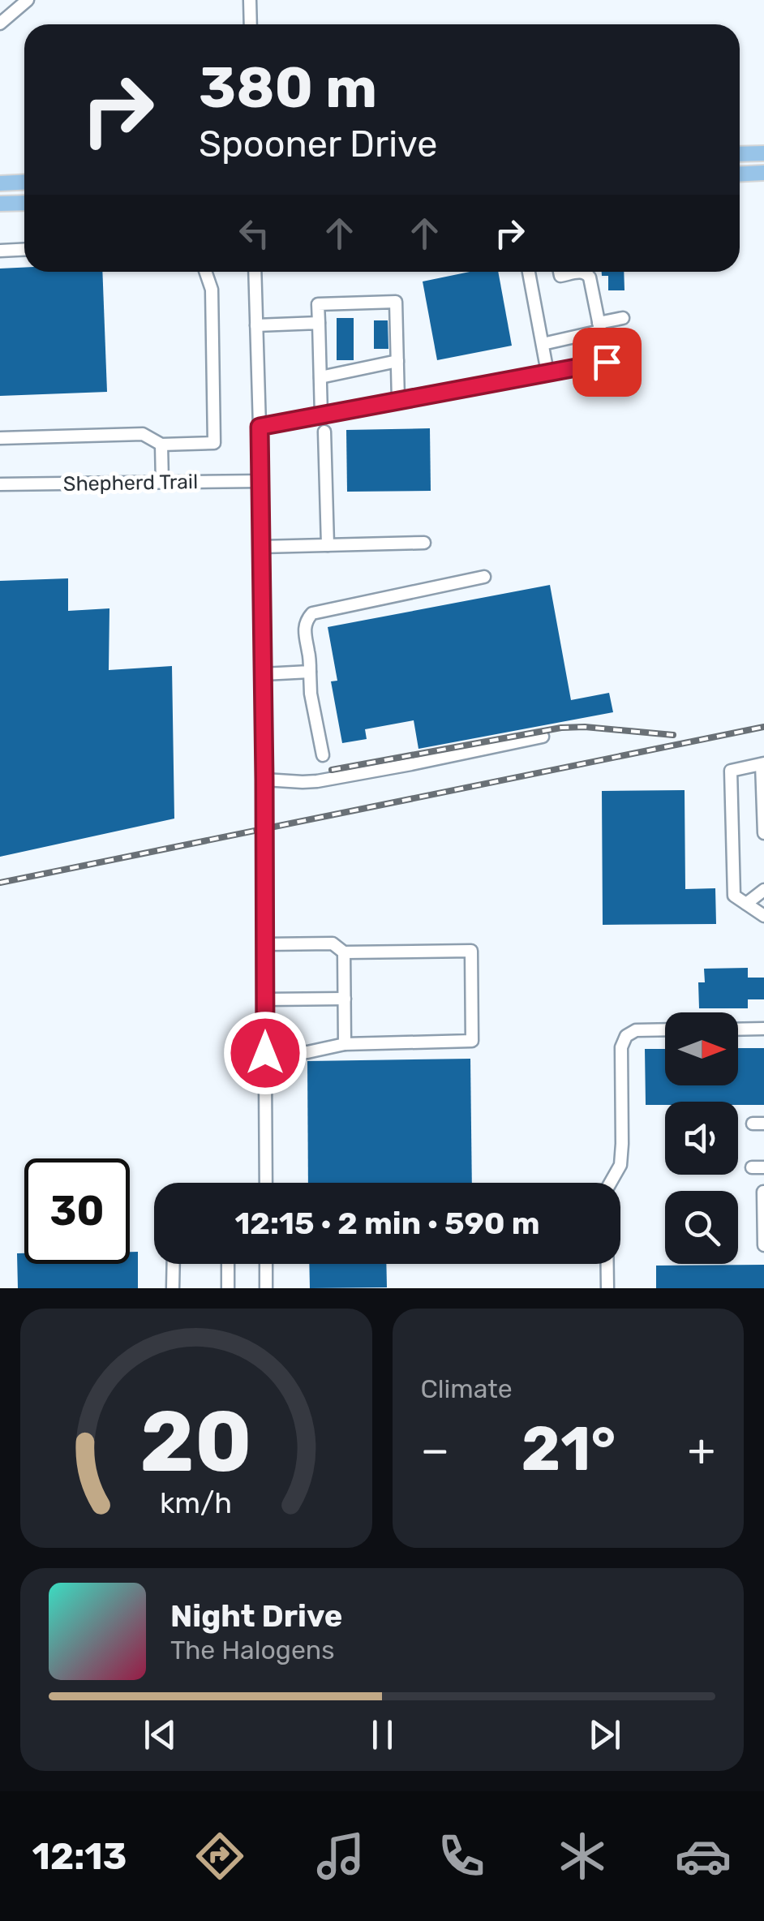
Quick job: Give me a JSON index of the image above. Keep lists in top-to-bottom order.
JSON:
{
  "streets": {
    "street": ["Shepherd Trail"]
  },
  "north": "right",
  "page": {
    "turn": ["380 m", "Spooner Drive"],
    "limit": "30",
    "trip": "12:15 · 2 min · 590 m",
    "tile": "Climate",
    "heat": ["−", "21°", "+"],
    "song": ["Night Drive", "The Halogens"],
    "tabs": "12:13",
    "gauge": ["20", "km/h"]
  }
}
